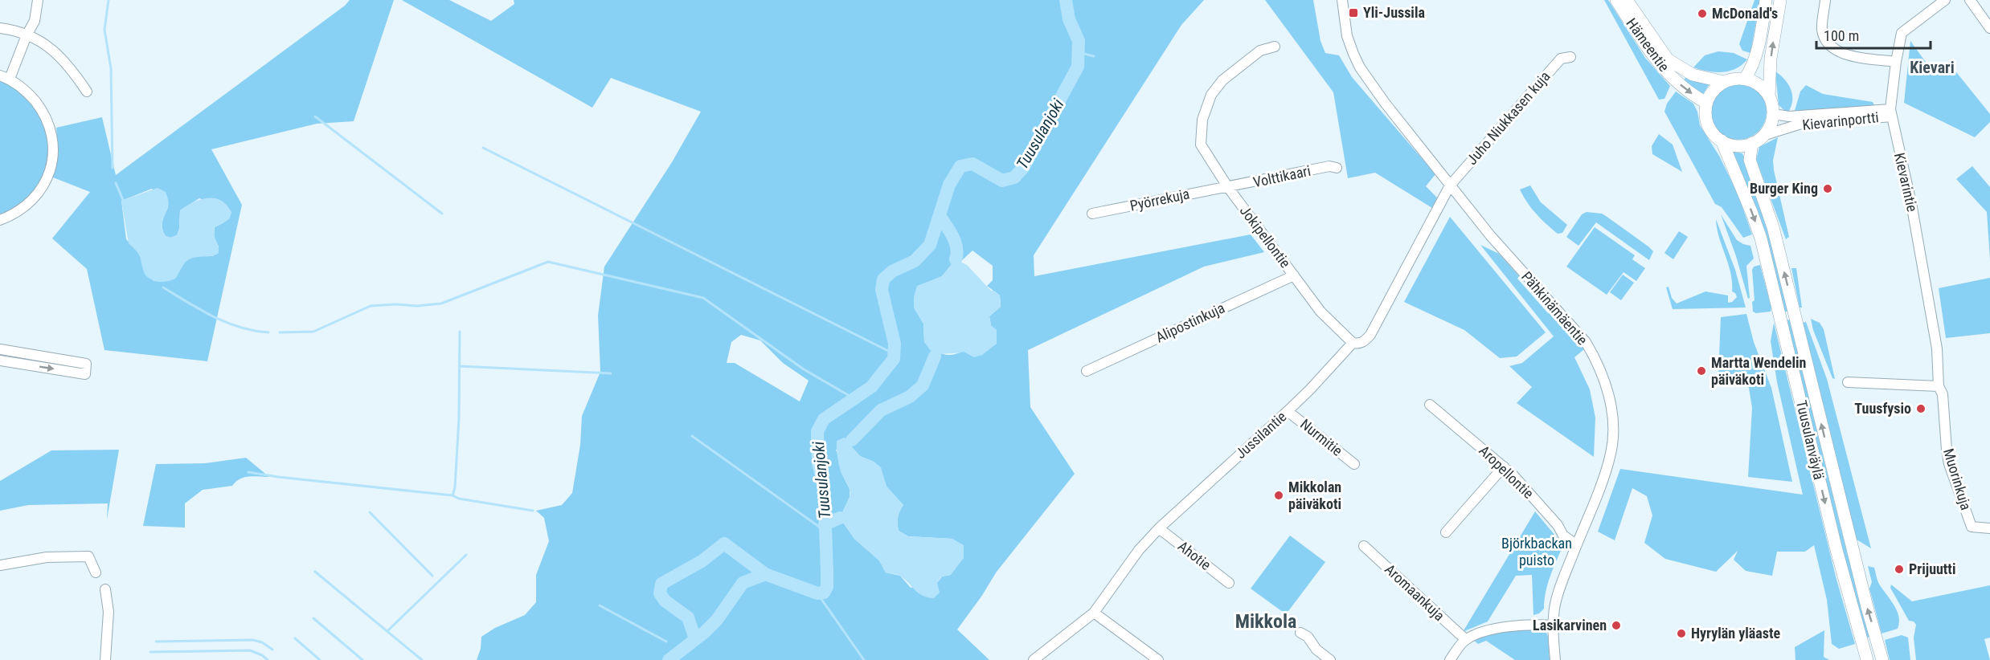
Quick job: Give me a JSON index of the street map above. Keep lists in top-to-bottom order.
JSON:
{
  "streets": {
    "main road": ["Hämeentie", "Tuusulanväylä"],
    "street": [
      "Juho Niukkasen kuja",
      "Kievarinportti",
      "Volttikaari",
      "Kievarintie",
      "Pyörrekuja",
      "Jokipellontie",
      "Pähkinämäentie",
      "Alipostinkuja",
      "Jussilantie",
      "Nurmitie",
      "Aropellontie",
      "Muorinkuja",
      "Ahotie",
      "Aromaankuja"
    ]
  },
  "crossings": [
    ["Hämeentie", "Kievarinportti"],
    ["Hämeentie", "Tuusulanväylä"],
    ["Juho Niukkasen kuja", "Pähkinämäentie"],
    ["Juho Niukkasen kuja", "Jussilantie"],
    ["Kievarinportti", "Kievarintie"],
    ["Kievarinportti", "Tuusulanväylä"],
    ["Volttikaari", "Pyörrekuja"],
    ["Volttikaari", "Jokipellontie"],
    ["Kievarintie", "Muorinkuja"],
    ["Pyörrekuja", "Jokipellontie"],
    ["Jokipellontie", "Alipostinkuja"],
    ["Jokipellontie", "Jussilantie"],
    ["Pähkinämäentie", "Jussilantie"],
    ["Pähkinämäentie", "Aropellontie"],
    ["Jussilantie", "Nurmitie"],
    ["Jussilantie", "Ahotie"]
  ],
  "districts": ["Kievari", "Mikkola"],
  "water": ["Tuusulanjoki"],
  "parks": ["Björkbackan puisto"],
  "places": {
    "transit": ["Yli-Jussila"],
    "other": [
      "McDonald's",
      "Burger King",
      "Martta Wendelin päiväkoti",
      "Tuusfysio",
      "Mikkolan päiväkoti",
      "Prijuutti",
      "Lasikarvinen",
      "Hyrylän yläaste"
    ]
  },
  "scale_bar": "100 m"
}
